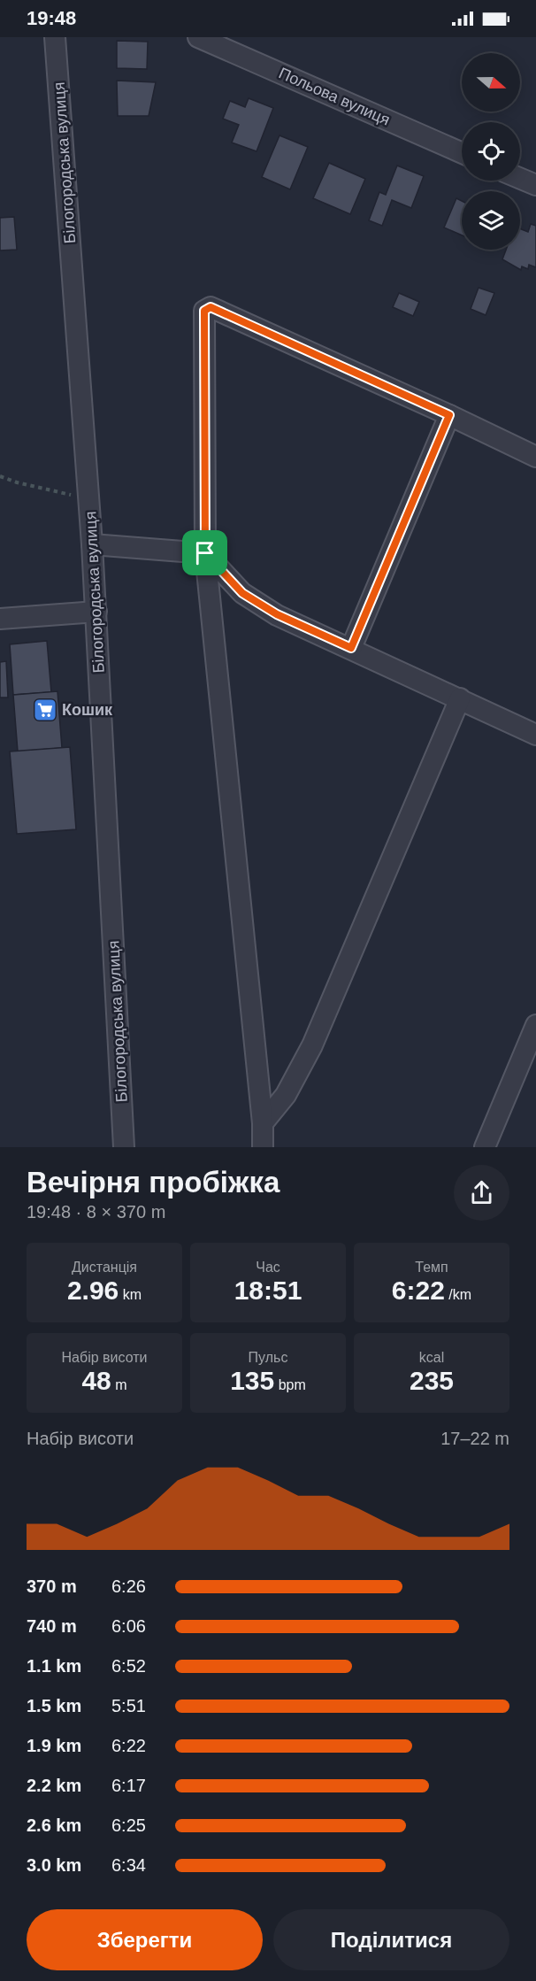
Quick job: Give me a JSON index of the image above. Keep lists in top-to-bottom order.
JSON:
{
  "streets": {
    "street": ["Польова вулиця", "Білогородська вулиця"]
  },
  "places": {
    "supermarket": ["Кошик"]
  },
  "north": "right",
  "page": {
    "status": "19:48",
    "heading": ["Вечірня пробіжка", "19:48 · 8 × 370 m"],
    "stats": [
      ["Дистанція", "2.96 km"],
      ["Час", "18:51"],
      ["Темп", "6:22 /km"],
      ["Набір висоти", "48 m"],
      ["Пульс", "135 bpm"],
      ["kcal", "235"]
    ],
    "chart": ["Набір висоти", "17–22 m"],
    "list": [
      {
        "name": "370 m",
        "note": "6:26"
      },
      {
        "name": "740 m",
        "note": "6:06"
      },
      {
        "name": "1.1 km",
        "note": "6:52"
      },
      {
        "name": "1.5 km",
        "note": "5:51"
      },
      {
        "name": "1.9 km",
        "note": "6:22"
      },
      {
        "name": "2.2 km",
        "note": "6:17"
      },
      {
        "name": "2.6 km",
        "note": "6:25"
      },
      {
        "name": "3.0 km",
        "note": "6:34"
      }
    ],
    "buttons": ["Зберегти", "Поділитися"]
  }
}
